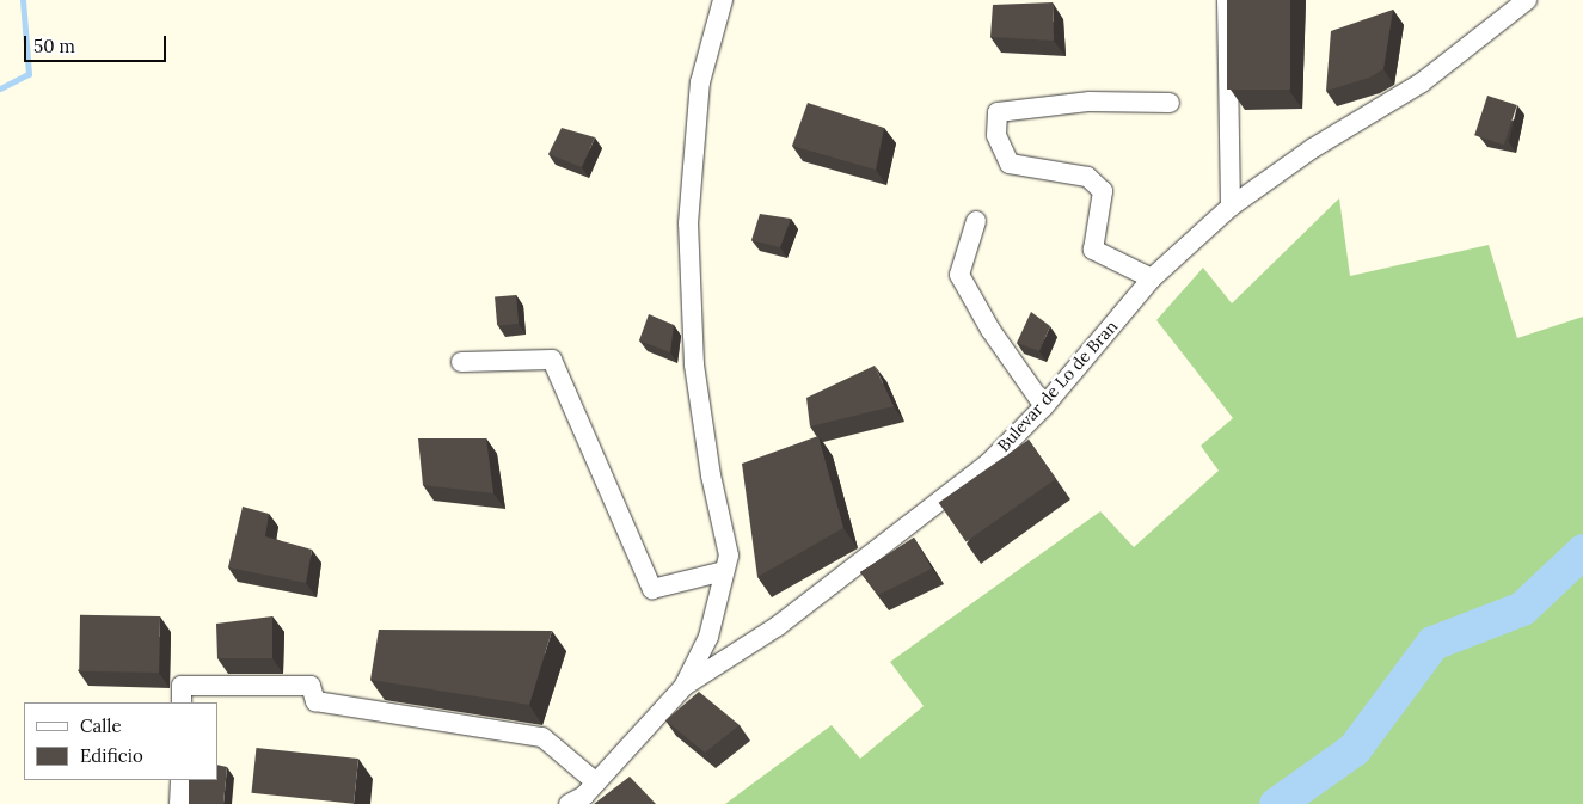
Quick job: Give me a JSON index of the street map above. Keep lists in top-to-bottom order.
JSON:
{
  "streets": {
    "street": ["Bulevar de Lo de Bran"]
  },
  "legend": ["Calle", "Edificio"],
  "scale_bar": "50 m"
}
